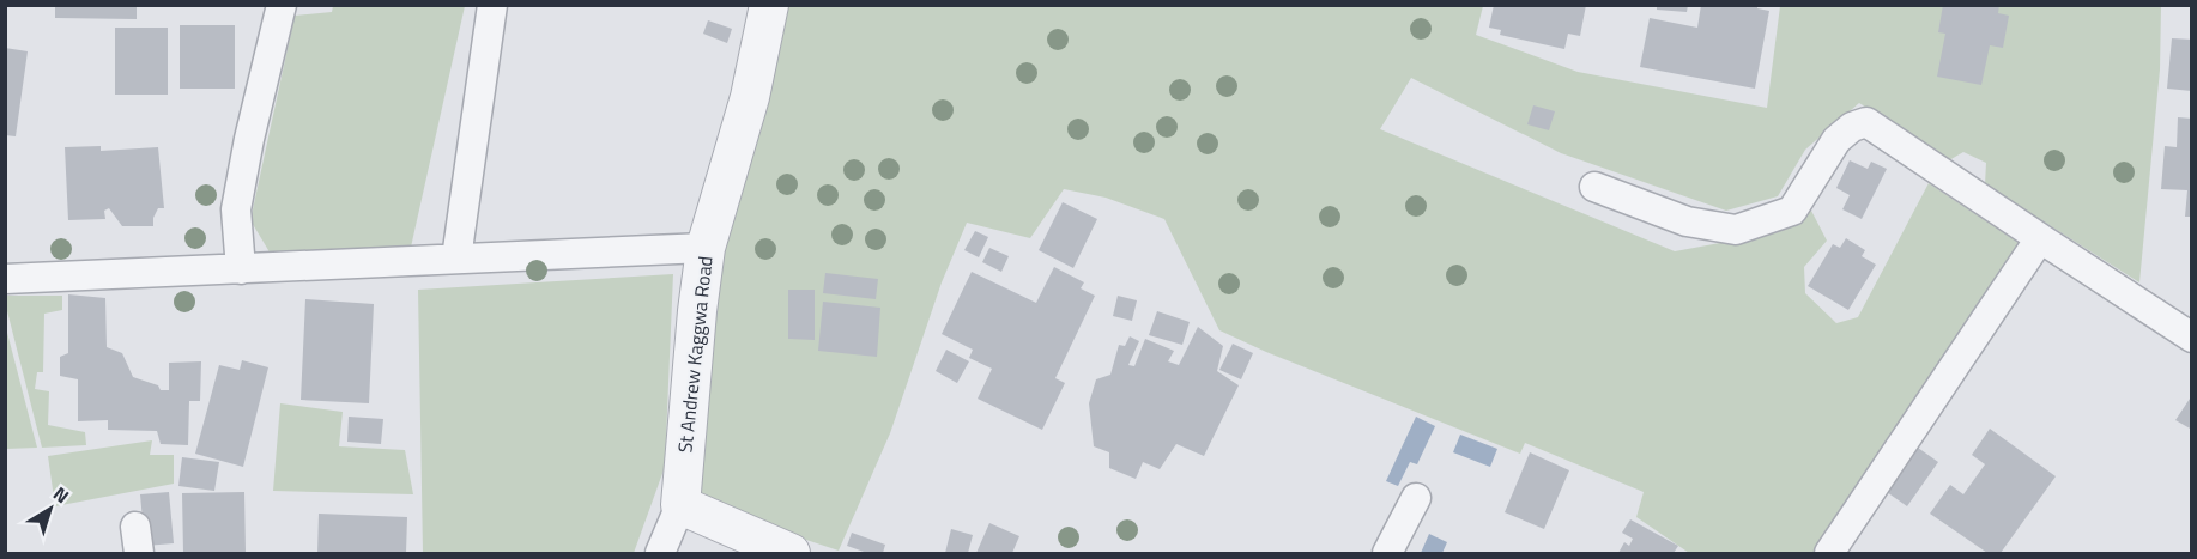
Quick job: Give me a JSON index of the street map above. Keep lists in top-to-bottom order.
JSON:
{
  "streets": {
    "street": ["St Andrew Kaggwa Road"]
  },
  "north": "top right"
}
